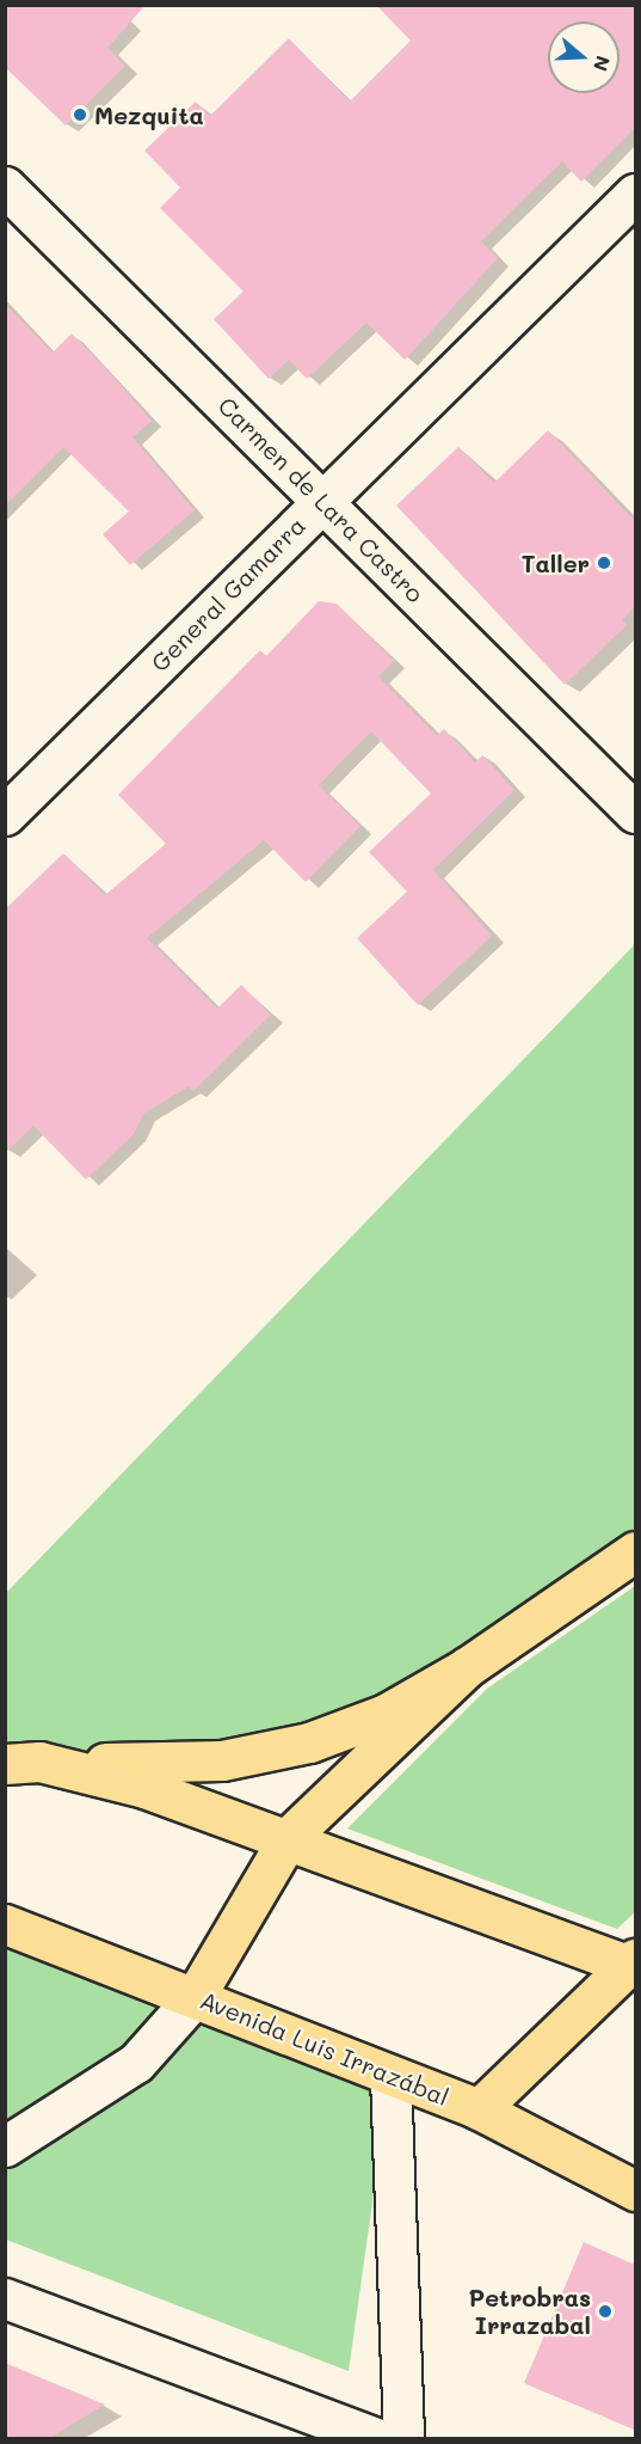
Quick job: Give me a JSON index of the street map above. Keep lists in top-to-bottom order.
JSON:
{
  "streets": {
    "main road": ["Avenida Luis Irrazábal"],
    "street": ["Carmen de Lara Castro", "General Gamarra"]
  },
  "crossings": [
    ["Carmen de Lara Castro", "General Gamarra"]
  ],
  "places": ["Mezquita", "Taller", "Petrobras Irrazabal"],
  "north": "right"
}
